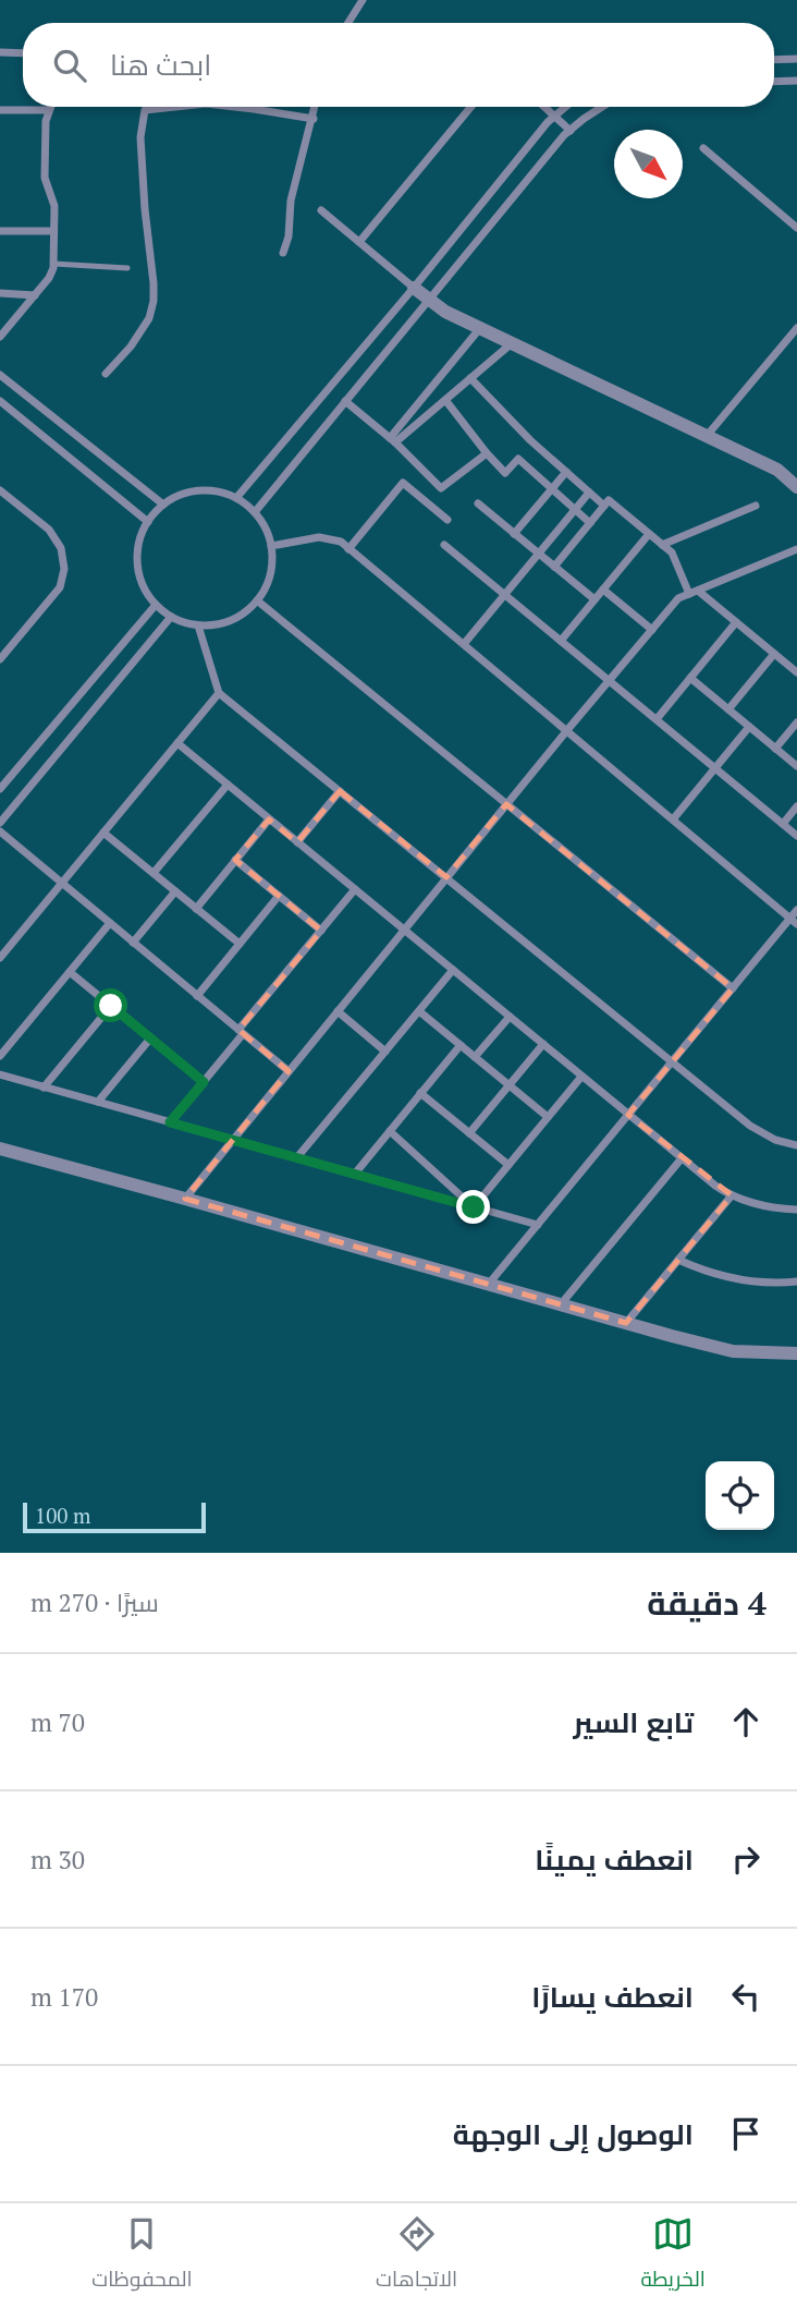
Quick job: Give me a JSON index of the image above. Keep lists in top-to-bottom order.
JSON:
{
  "scale_bar": "100 m",
  "north": "bottom right",
  "page": {
    "search": "ابحث هنا",
    "scale": "100 m",
    "heading": ["4 دقيقة", "سيرًا · 270 m"],
    "list": [
      ["تابع السير", "70 m"],
      ["انعطف يمينًا", "30 m"],
      ["انعطف يسارًا", "170 m"],
      "الوصول إلى الوجهة"
    ],
    "nav": ["الخريطة", "الاتجاهات", "المحفوظات"]
  }
}
